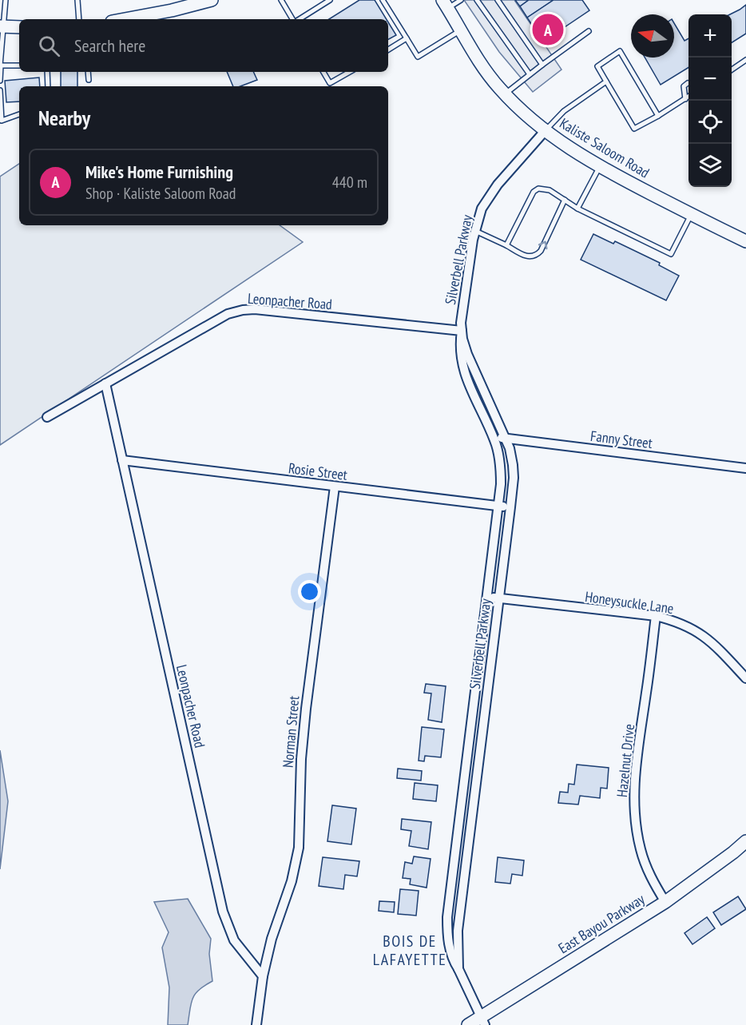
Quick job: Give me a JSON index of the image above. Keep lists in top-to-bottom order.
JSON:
{
  "streets": {
    "main road": ["Kaliste Saloom Road", "East Bayou Parkway"],
    "street": [
      "Silverbell Parkway",
      "Leonpacher Road",
      "Fanny Street",
      "Rosie Street",
      "Honeysuckle Lane",
      "Norman Street",
      "Hazelnut Drive"
    ]
  },
  "crossings": [
    ["Kaliste Saloom Road", "Silverbell Parkway"],
    ["Silverbell Parkway", "Leonpacher Road"],
    ["Silverbell Parkway", "Fanny Street"],
    ["Silverbell Parkway", "Rosie Street"],
    ["Silverbell Parkway", "Honeysuckle Lane"],
    ["Silverbell Parkway", "East Bayou Parkway"],
    ["Leonpacher Road", "Rosie Street"],
    ["Leonpacher Road", "Norman Street"],
    ["Rosie Street", "Norman Street"],
    ["Honeysuckle Lane", "Hazelnut Drive"],
    ["Hazelnut Drive", "East Bayou Parkway"]
  ],
  "districts": ["BOIS DE LAFAYETTE"],
  "north": "left",
  "page": {
    "pins": "A",
    "map_buttons": ["+", "−"],
    "search": "Search here",
    "heading": "Nearby",
    "list": [
      {
        "mark": "A",
        "name": "Mike's Home Furnishing",
        "note": "Shop · Kaliste Saloom Road",
        "value": "440 m"
      }
    ]
  }
}
